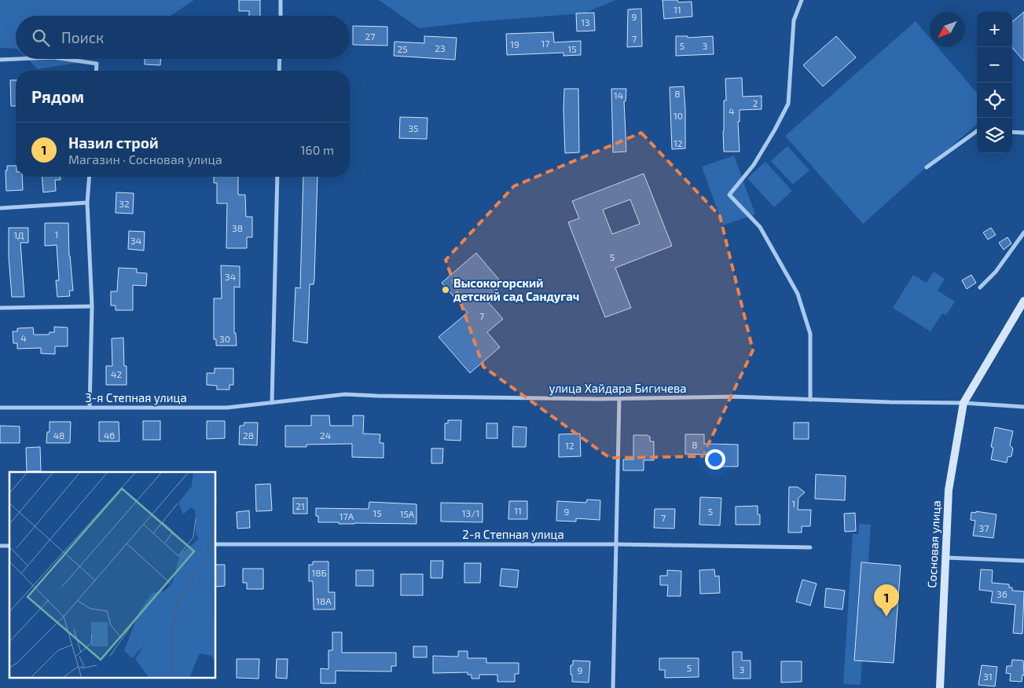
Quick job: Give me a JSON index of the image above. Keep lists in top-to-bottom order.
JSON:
{
  "streets": {
    "street": [
      "улица Хайдара Бигичева",
      "3-я Степная улица",
      "2-я Степная улица",
      "Сосновая улица"
    ]
  },
  "crossings": [
    ["улица Хайдара Бигичева", "3-я Степная улица"],
    ["улица Хайдара Бигичева", "Сосновая улица"]
  ],
  "places": ["Высокогорский детский сад Сандугач"],
  "house_numbers": [
    "11",
    "9",
    "13",
    "27",
    "7",
    "17",
    "19",
    "5",
    "3",
    "23",
    "25",
    "15",
    "8",
    "14",
    "2",
    "4",
    "10",
    "35",
    "12",
    "32",
    "38",
    "1",
    "1Д",
    "34",
    "5",
    "34",
    "7",
    "4",
    "30",
    "42",
    "48",
    "46",
    "28",
    "24",
    "8",
    "12",
    "1",
    "21",
    "11",
    "9",
    "5",
    "15",
    "13/1",
    "15А",
    "17А",
    "7",
    "37",
    "18Б",
    "36",
    "18А",
    "5",
    "3",
    "9",
    "31"
  ],
  "north": "bottom left",
  "page": {
    "map_buttons": ["+", "−"],
    "search": "Поиск",
    "heading": "Рядом",
    "list": [
      {
        "mark": "1",
        "name": "Назил строй",
        "note": "Магазин · Сосновая улица",
        "value": "160 m"
      }
    ],
    "pins": "1"
  }
}
